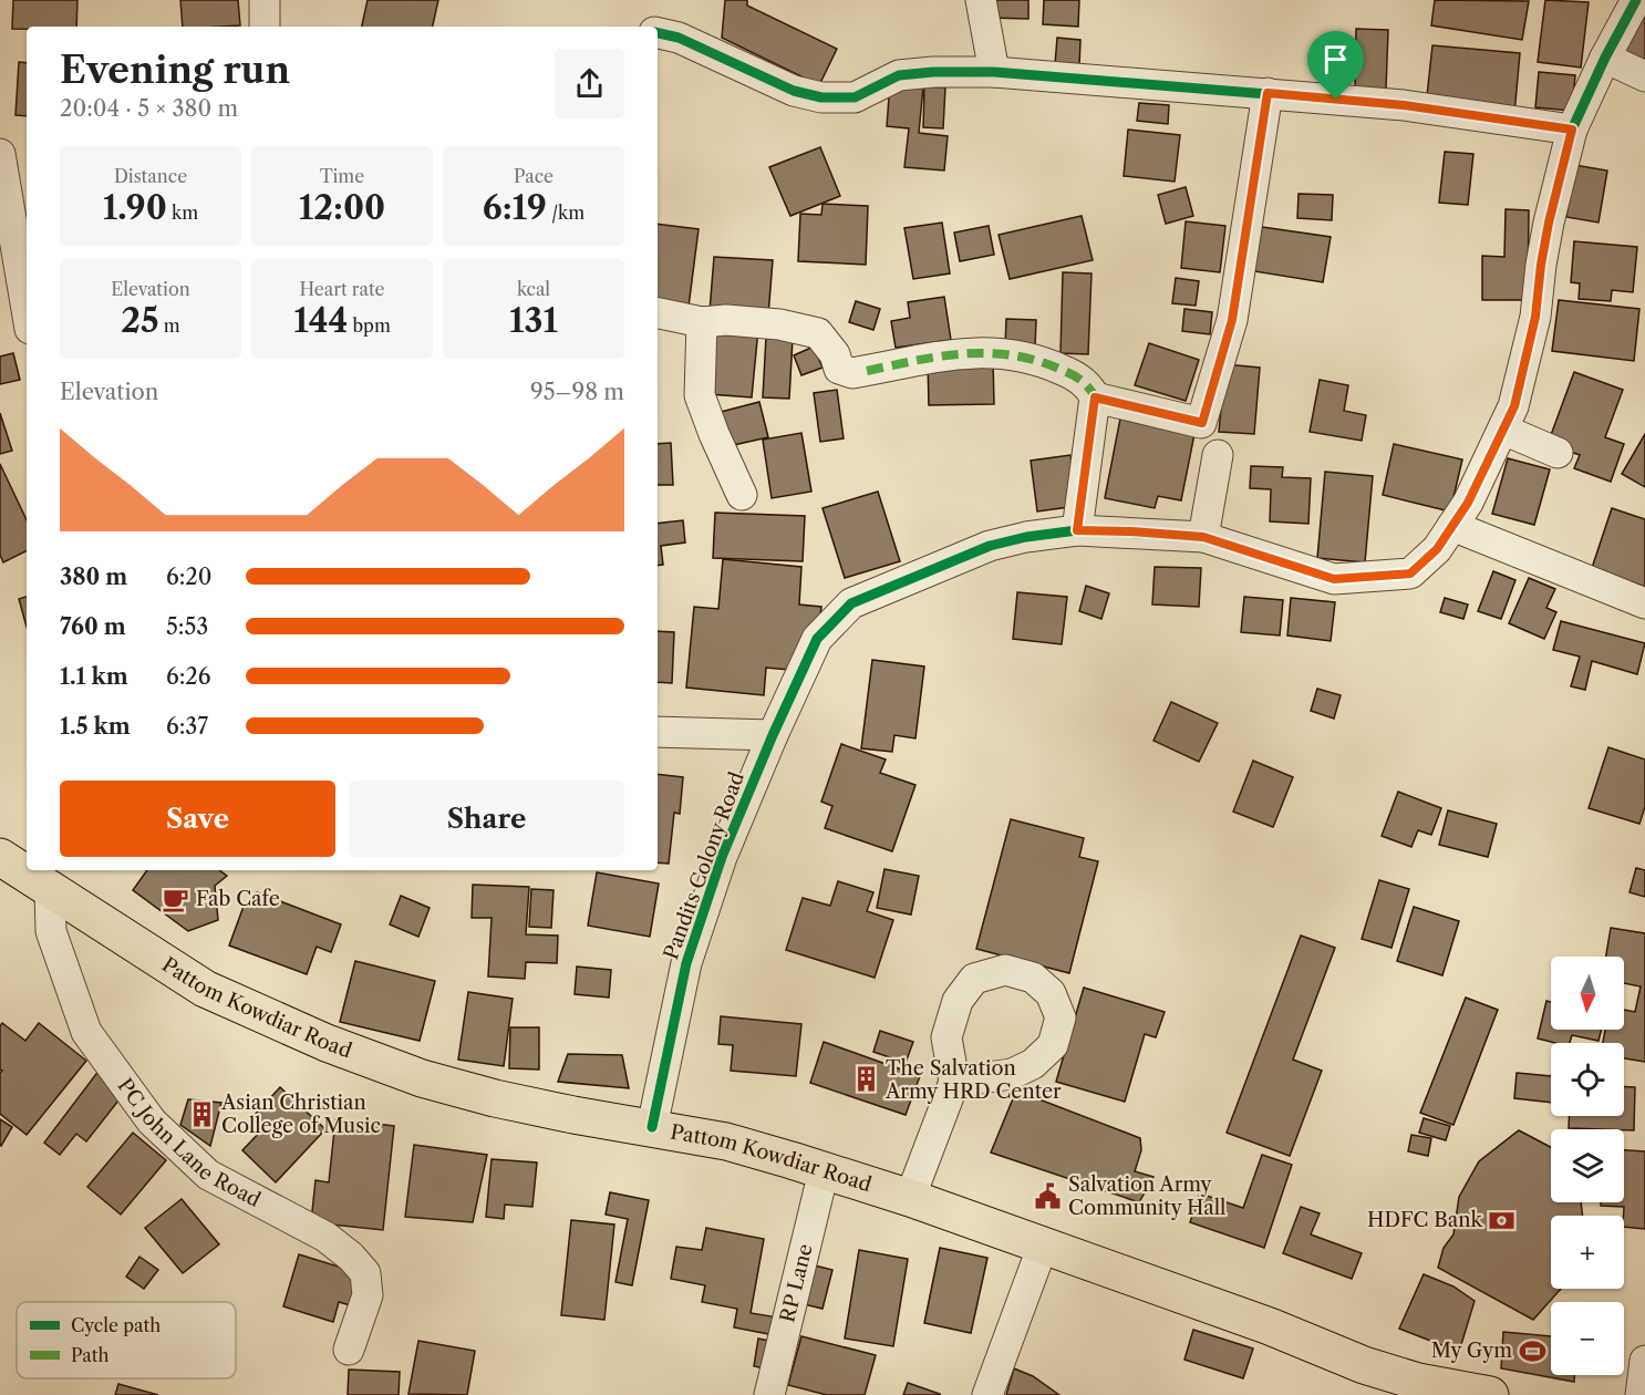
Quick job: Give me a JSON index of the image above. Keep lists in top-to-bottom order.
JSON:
{
  "streets": {
    "main road": ["Pattom Kowdiar Road"],
    "street": ["Pandits Colony Road", "PC John Lane Road", "RP Lane"]
  },
  "crossings": [
    ["Pandits Colony Road", "Pattom Kowdiar Road"],
    ["Pattom Kowdiar Road", "PC John Lane Road"],
    ["Pattom Kowdiar Road", "RP Lane"]
  ],
  "places": {
    "cafe": ["Fab Cafe"],
    "building": ["The Salvation Army HRD Center", "Asian Christian College of Music"],
    "public building": ["Salvation Army Community Hall"],
    "bank": ["HDFC Bank"],
    "sports": ["My Gym"]
  },
  "legend": ["Cycle path", "Path"],
  "north": "bottom",
  "page": {
    "heading": ["Evening run", "20:04 · 5 × 380 m"],
    "stats": [
      ["Distance", "1.90 km"],
      ["Time", "12:00"],
      ["Pace", "6:19 /km"],
      ["Elevation", "25 m"],
      ["Heart rate", "144 bpm"],
      ["kcal", "131"]
    ],
    "chart": ["Elevation", "95–98 m"],
    "list": [
      {
        "name": "380 m",
        "note": "6:20"
      },
      {
        "name": "760 m",
        "note": "5:53"
      },
      {
        "name": "1.1 km",
        "note": "6:26"
      },
      {
        "name": "1.5 km",
        "note": "6:37"
      }
    ],
    "buttons": ["Save", "Share"],
    "map_buttons": ["+", "−"]
  }
}
